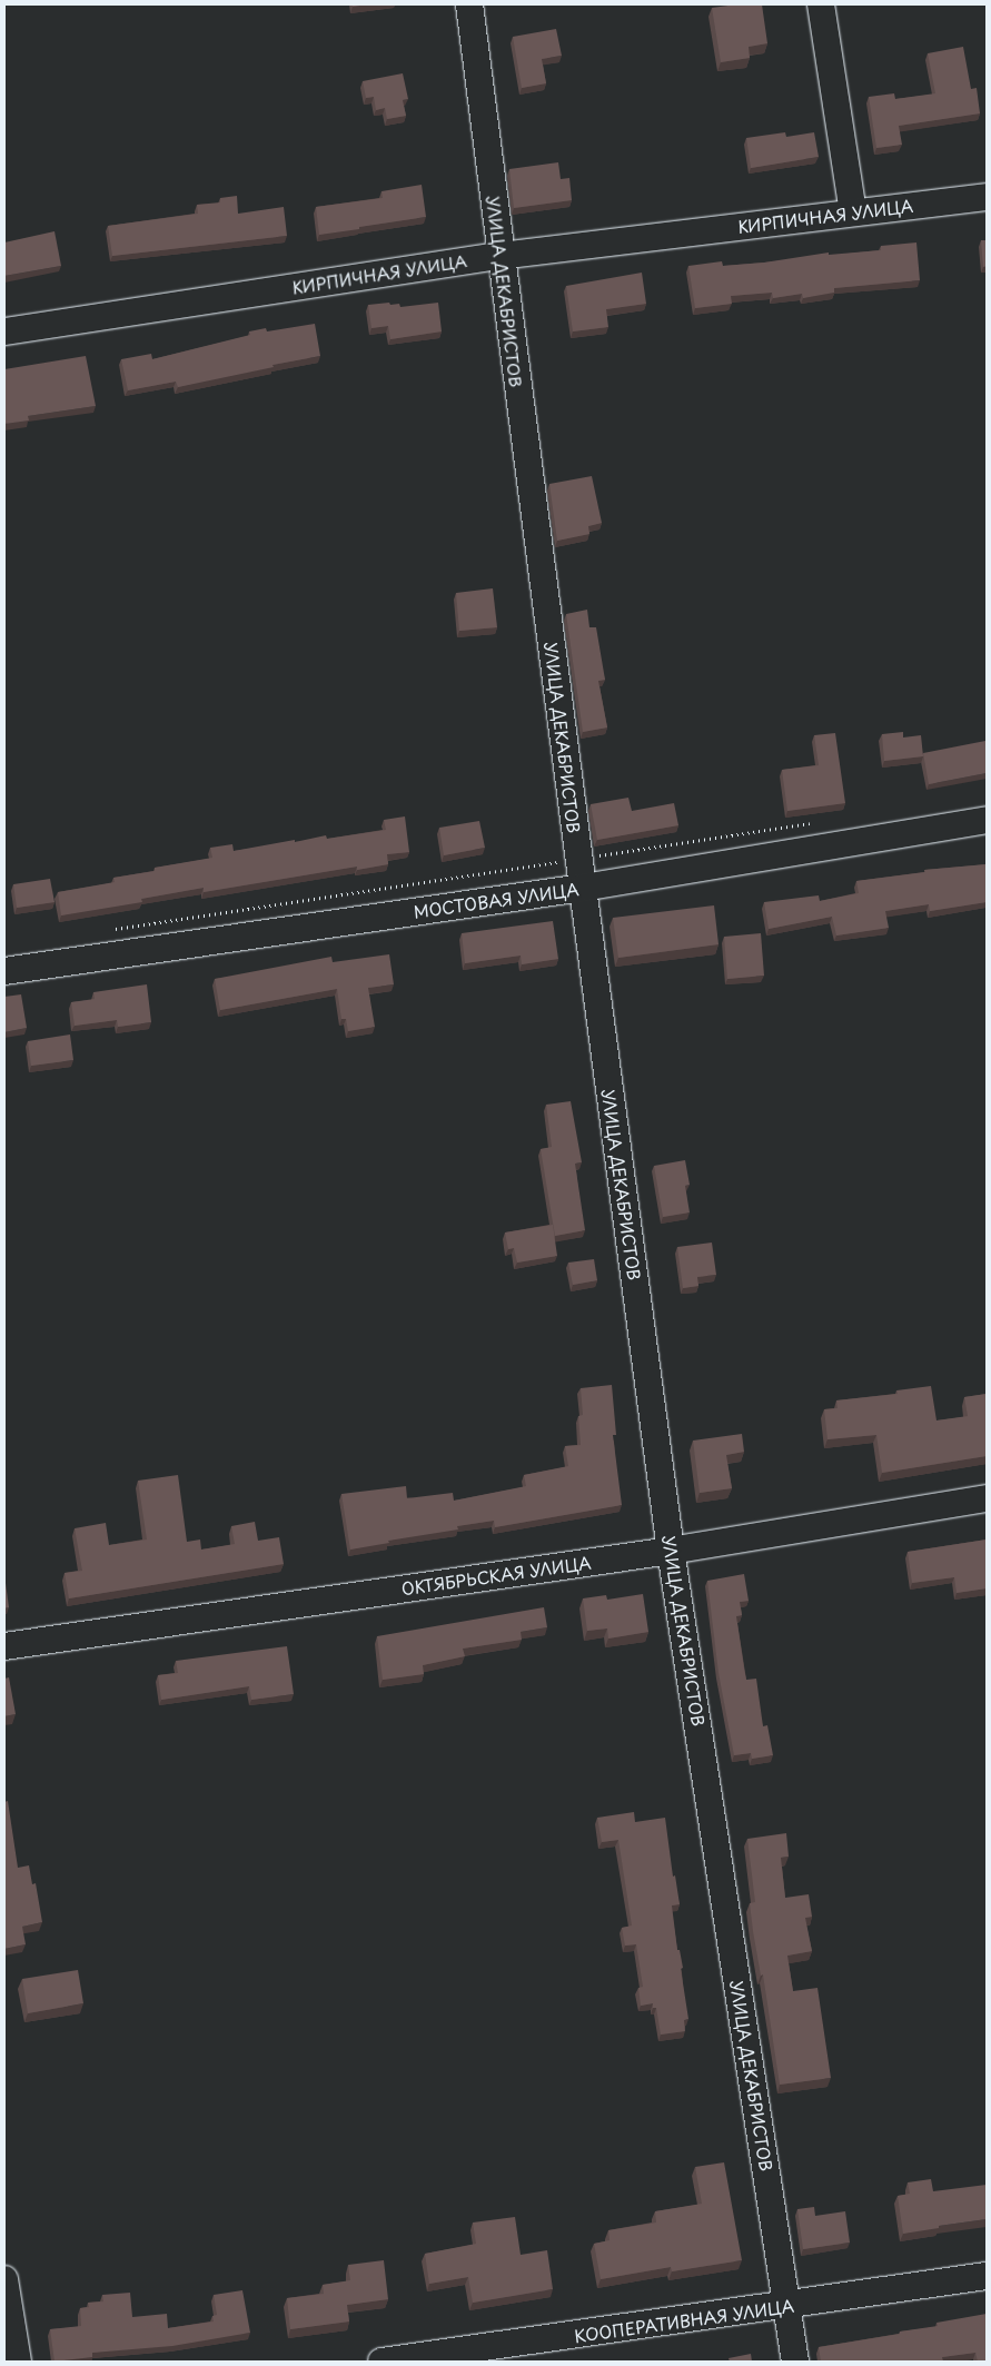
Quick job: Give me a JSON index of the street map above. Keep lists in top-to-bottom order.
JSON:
{
  "streets": {
    "street": [
      "КИРПИЧНАЯ УЛИЦА",
      "УЛИЦА ДЕКАБРИСТОВ",
      "МОСТОВАЯ УЛИЦА",
      "ОКТЯБРЬСКАЯ УЛИЦА",
      "КООПЕРАТИВНАЯ УЛИЦА"
    ]
  },
  "crossings": [
    ["КИРПИЧНАЯ УЛИЦА", "УЛИЦА ДЕКАБРИСТОВ"],
    ["УЛИЦА ДЕКАБРИСТОВ", "МОСТОВАЯ УЛИЦА"],
    ["УЛИЦА ДЕКАБРИСТОВ", "ОКТЯБРЬСКАЯ УЛИЦА"],
    ["УЛИЦА ДЕКАБРИСТОВ", "КООПЕРАТИВНАЯ УЛИЦА"]
  ]
}
